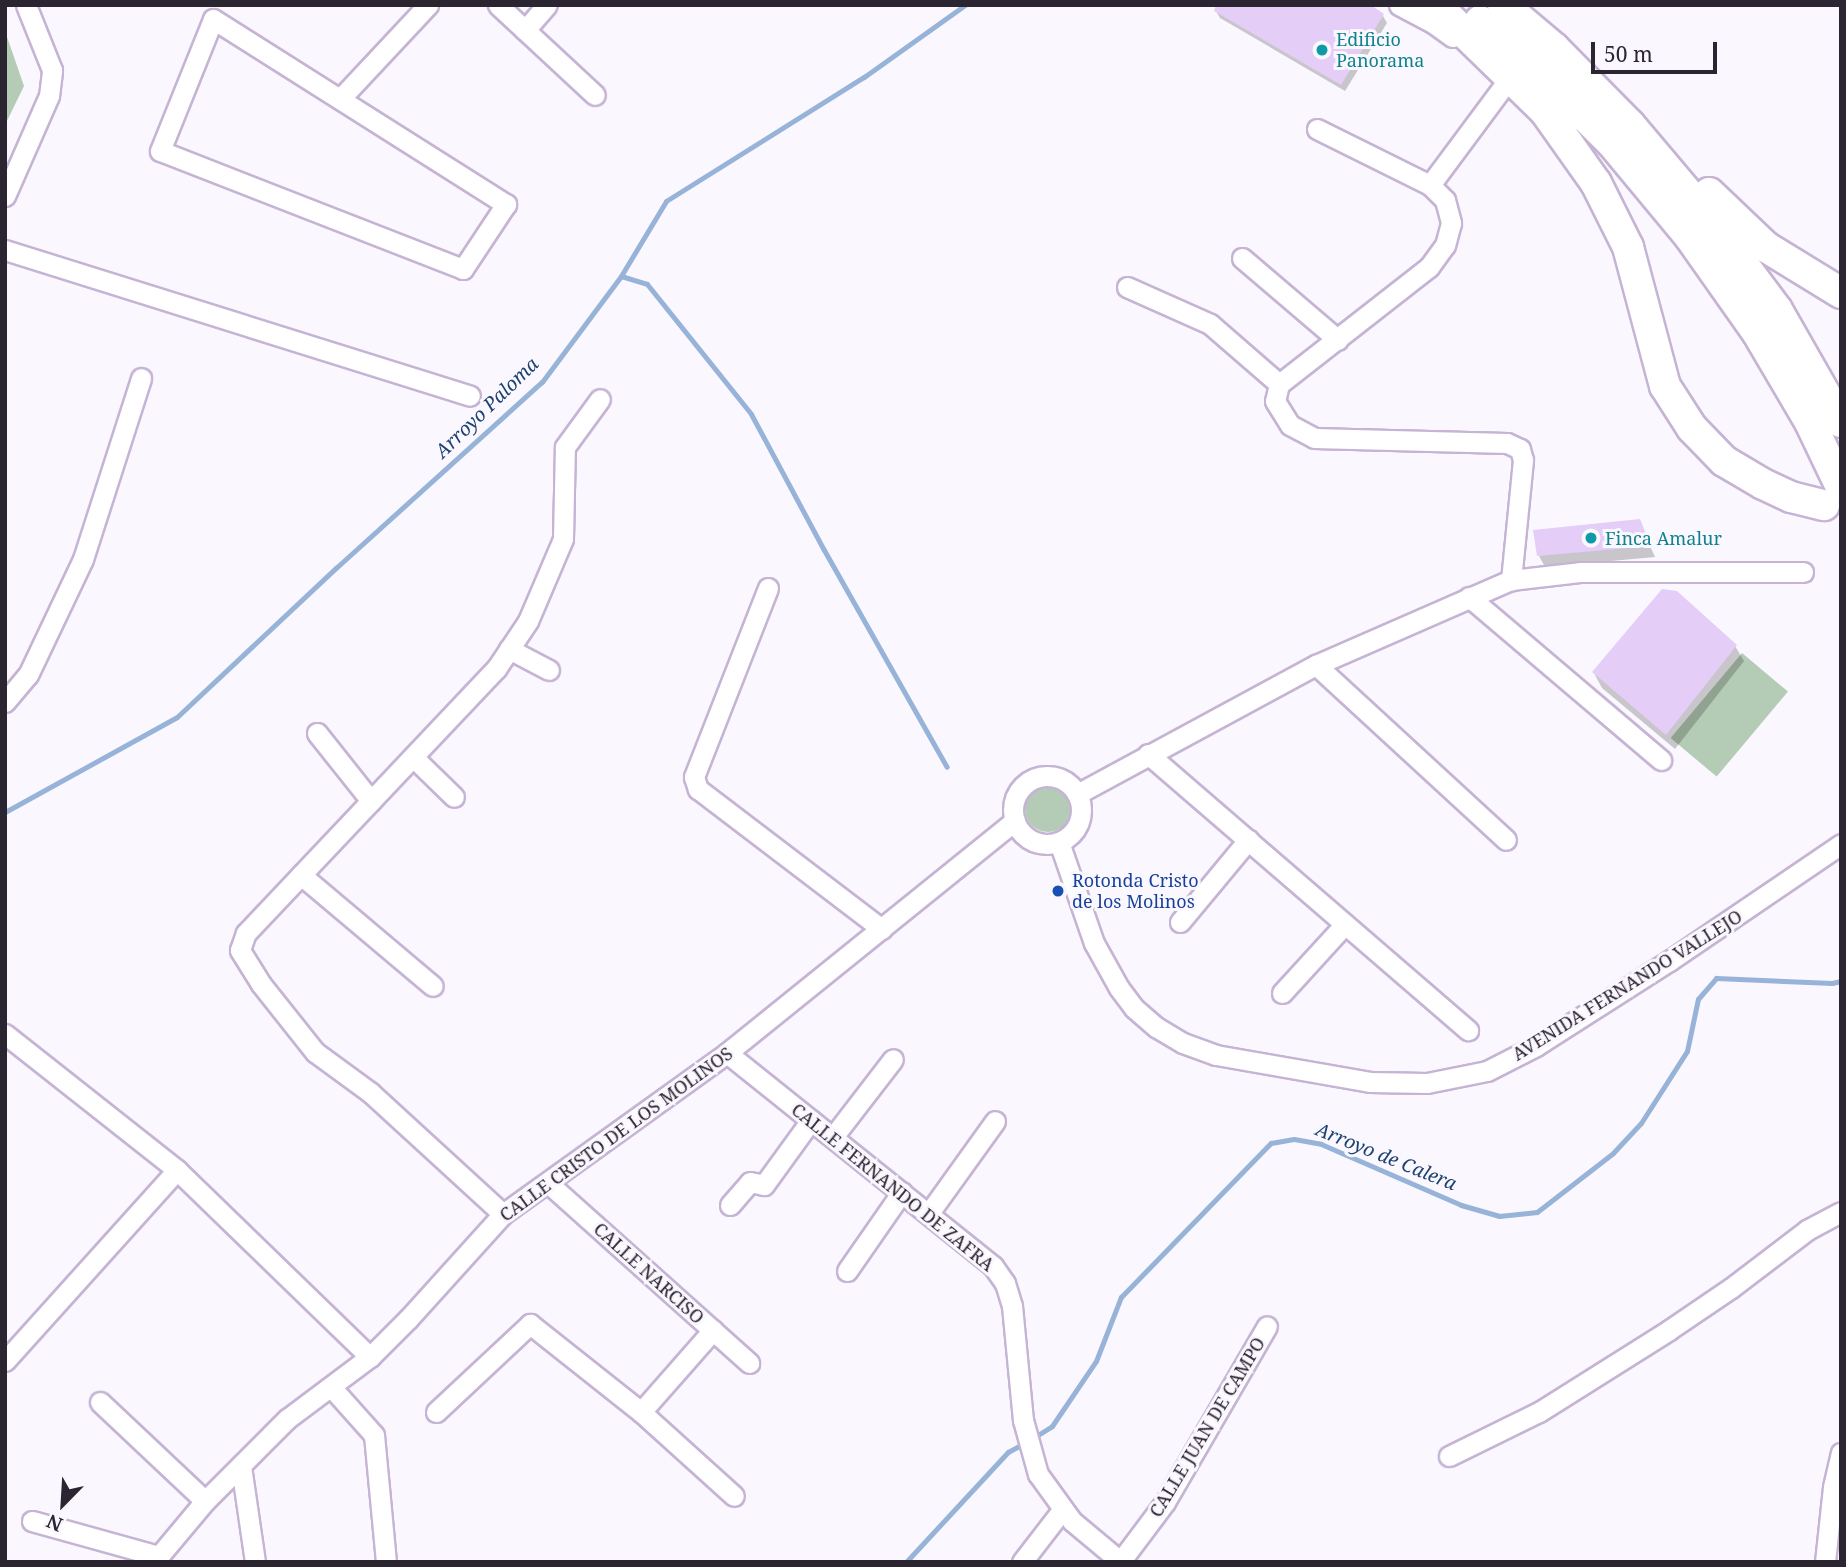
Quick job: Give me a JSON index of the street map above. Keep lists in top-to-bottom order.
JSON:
{
  "streets": {
    "street": [
      "AVENIDA FERNANDO VALLEJO",
      "CALLE CRISTO DE LOS MOLINOS",
      "CALLE FERNANDO DE ZAFRA",
      "CALLE NARCISO",
      "CALLE JUAN DE CAMPO"
    ]
  },
  "crossings": [
    ["AVENIDA FERNANDO VALLEJO", "CALLE CRISTO DE LOS MOLINOS"],
    ["CALLE CRISTO DE LOS MOLINOS", "CALLE FERNANDO DE ZAFRA"],
    ["CALLE CRISTO DE LOS MOLINOS", "CALLE NARCISO"],
    ["CALLE FERNANDO DE ZAFRA", "CALLE JUAN DE CAMPO"]
  ],
  "water": ["Arroyo Paloma", "Arroyo de Calera"],
  "places": ["Edificio Panorama", "Finca Amalur", "Rotonda Cristo de los Molinos"],
  "scale_bar": "50 m",
  "north": "bottom left"
}
